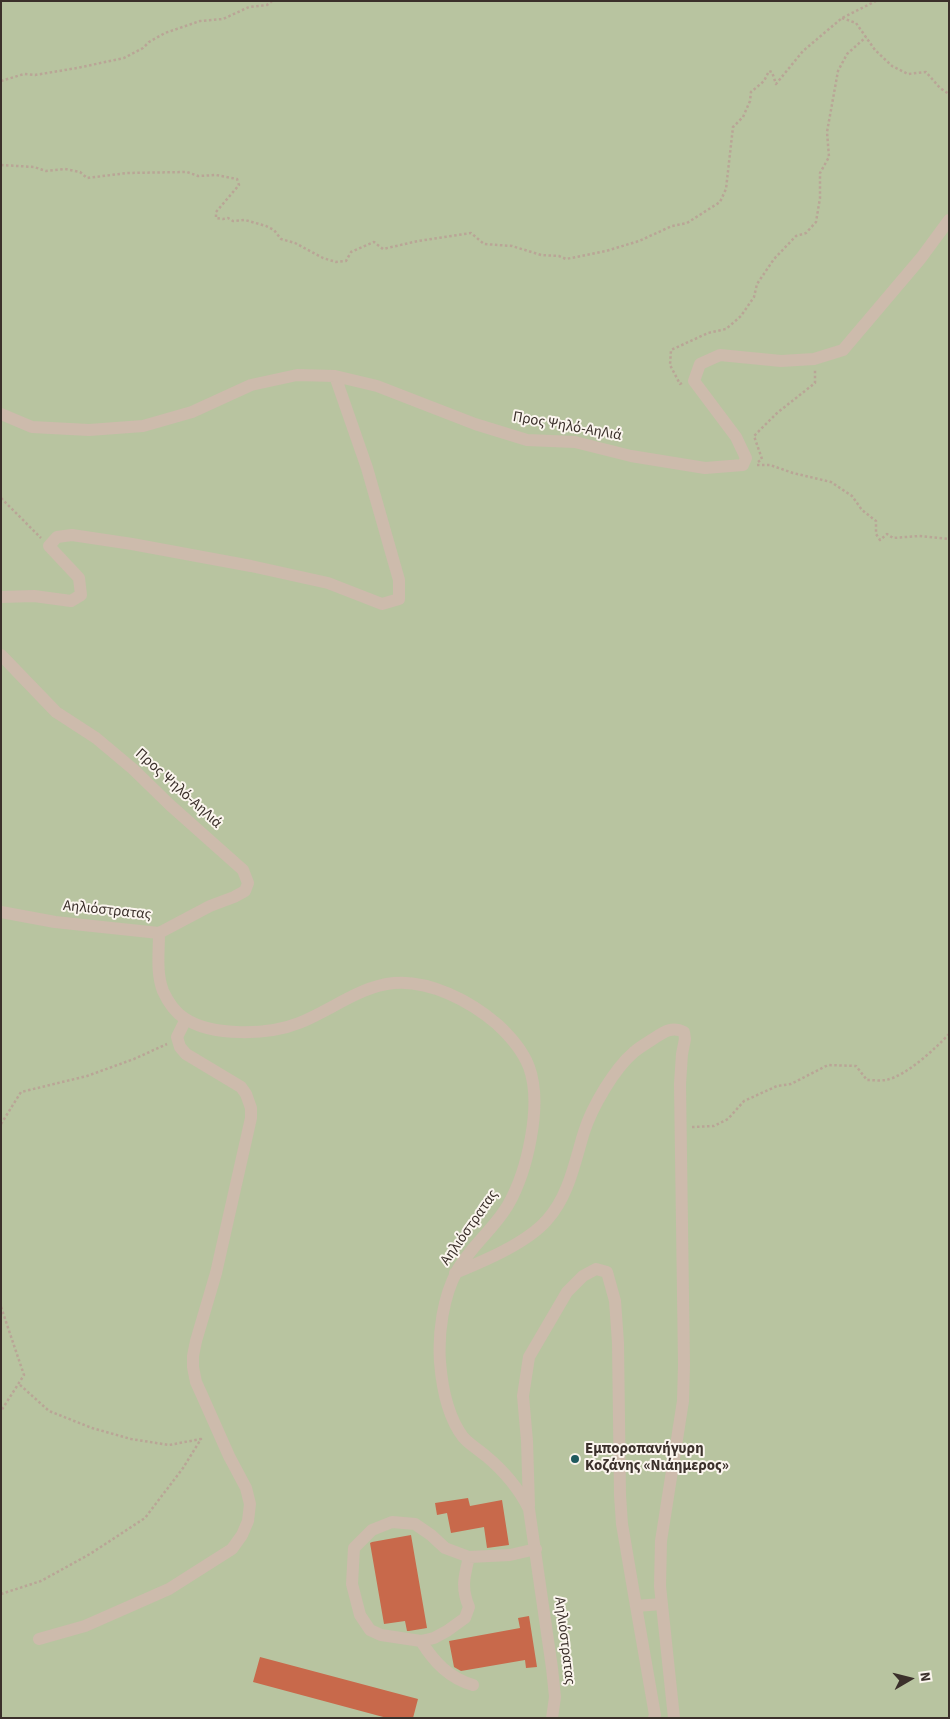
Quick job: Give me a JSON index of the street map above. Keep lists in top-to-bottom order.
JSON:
{
  "streets": {
    "street": ["Προς Ψηλό-ΑηΛιά", "Αηλιόστρατας"]
  },
  "crossings": [
    ["Προς Ψηλό-ΑηΛιά", "Αηλιόστρατας"]
  ],
  "places": ["Εμποροπανήγυρη Κοζάνης «Νιάημερος»"],
  "north": "right"
}
